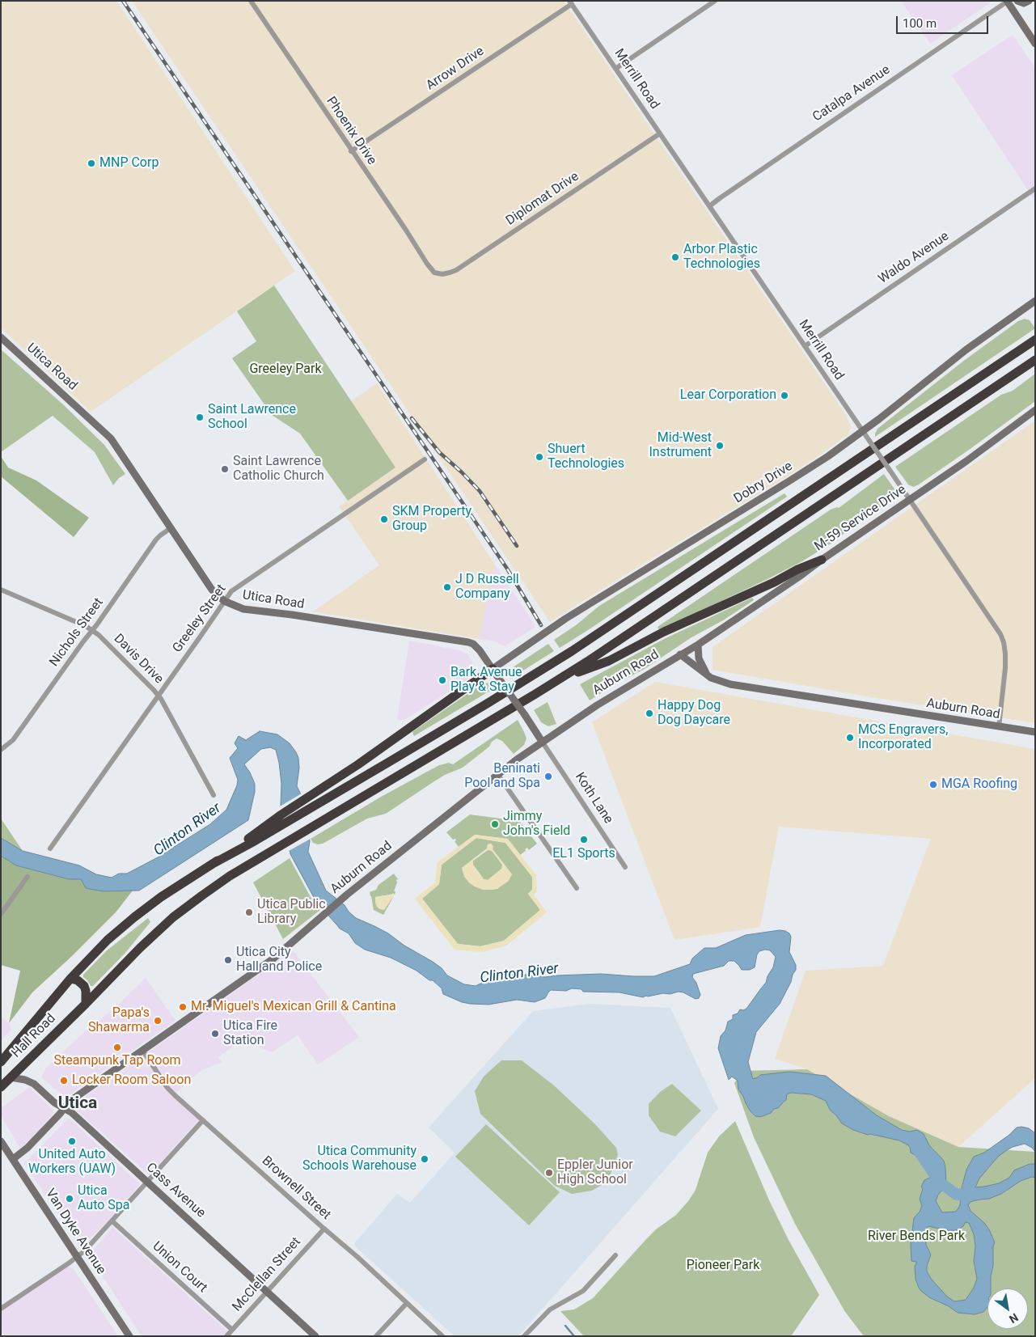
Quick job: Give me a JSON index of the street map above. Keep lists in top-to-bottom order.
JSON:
{
  "streets": {
    "highway": ["Hall Road"],
    "street": [
      "Arrow Drive",
      "Merrill Road",
      "Catalpa Avenue",
      "Phoenix Drive",
      "Diplomat Drive",
      "Waldo Avenue",
      "Utica Road",
      "Dobry Drive",
      "M-59 Service Drive",
      "Greeley Street",
      "Nichols Street",
      "Davis Drive",
      "Auburn Road",
      "Koth Lane",
      "Brownell Street",
      "Cass Avenue",
      "Van Dyke Avenue",
      "Union Court",
      "McClellan Street"
    ]
  },
  "crossings": [
    ["Arrow Drive", "Merrill Road"],
    ["Arrow Drive", "Phoenix Drive"],
    ["Merrill Road", "Catalpa Avenue"],
    ["Merrill Road", "Diplomat Drive"],
    ["Merrill Road", "Waldo Avenue"],
    ["Merrill Road", "Dobry Drive"],
    ["Merrill Road", "M-59 Service Drive"],
    ["Merrill Road", "Auburn Road"],
    ["Phoenix Drive", "Diplomat Drive"],
    ["Utica Road", "Dobry Drive"],
    ["Utica Road", "Greeley Street"],
    ["Utica Road", "Nichols Street"],
    ["Utica Road", "Auburn Road"],
    ["Utica Road", "Koth Lane"],
    ["M-59 Service Drive", "Auburn Road"],
    ["Greeley Street", "Davis Drive"],
    ["Nichols Street", "Davis Drive"],
    ["Auburn Road", "Koth Lane"],
    ["Auburn Road", "Brownell Street"],
    ["Auburn Road", "Cass Avenue"],
    ["Auburn Road", "Van Dyke Avenue"],
    ["Hall Road", "Cass Avenue"],
    ["Brownell Street", "McClellan Street"],
    ["Cass Avenue", "McClellan Street"],
    ["Union Court", "McClellan Street"]
  ],
  "districts": ["Utica"],
  "water": ["Clinton River"],
  "parks": ["Greeley Park", "River Bends Park", "Pioneer Park"],
  "places": [
    "MNP Corp",
    "Arbor Plastic Technologies",
    "Lear Corporation",
    "Saint Lawrence School",
    "Mid-West Instrument",
    "Shuert Technologies",
    "Saint Lawrence Catholic Church",
    "SKM Property Group",
    "J D Russell Company",
    "Bark Avenue Play & Stay",
    "Happy Dog Dog Daycare",
    "MCS Engravers, Incorporated",
    "Beninati Pool and Spa",
    "MGA Roofing",
    "Jimmy John's Field",
    "EL1 Sports",
    "Utica Public Library",
    "Utica City Hall and Police",
    "Mr. Miguel's Mexican Grill & Cantina",
    "Papa's Shawarma",
    "Utica Fire Station",
    "Steampunk Tap Room",
    "Locker Room Saloon",
    "United Auto Workers (UAW)",
    "Utica Community Schools Warehouse",
    "Eppler Junior High School",
    "Utica Auto Spa"
  ],
  "scale_bar": "100 m",
  "north": "bottom right"
}
